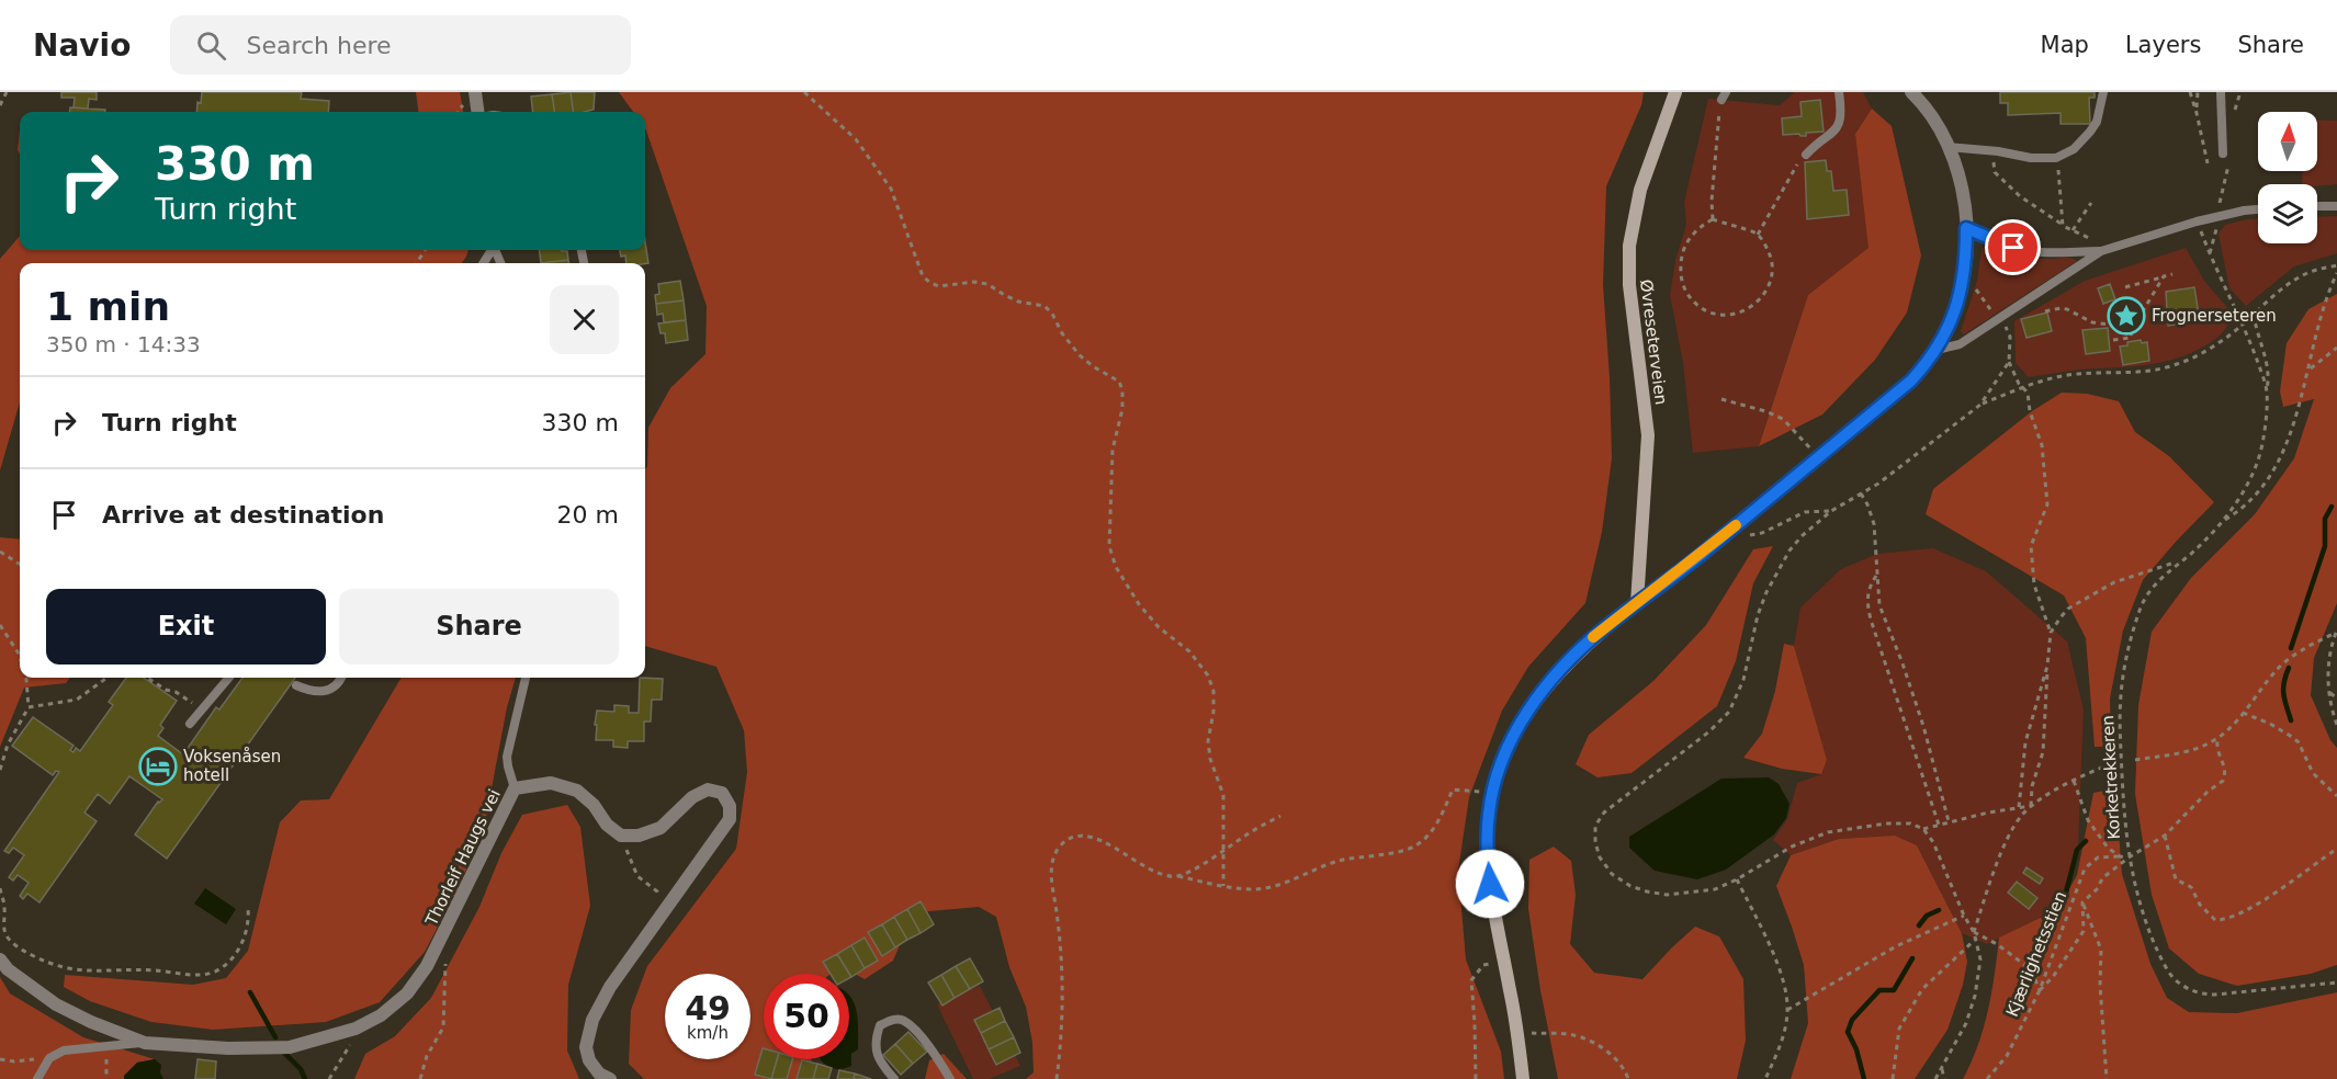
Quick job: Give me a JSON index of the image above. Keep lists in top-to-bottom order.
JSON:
{
  "streets": {
    "main road": ["Øvreseterveien"],
    "street": ["Thorleif Haugs vei"],
    "path": ["Korketrekkeren", "Kjærlighetsstien"]
  },
  "places": {
    "place": ["Frognerseteren"],
    "hotel": ["Voksenåsen hotell"]
  },
  "north": "top",
  "page": {
    "header": "Navio",
    "search": "Search here",
    "nav": ["Map", "Layers", "Share"],
    "turn": ["330 m", "Turn right"],
    "heading": ["1 min", "350 m · 14:33"],
    "list": [
      {
        "name": "Turn right",
        "value": "330 m"
      },
      {
        "name": "Arrive at destination",
        "value": "20 m"
      }
    ],
    "buttons": ["Exit", "Share"],
    "speed": "49 km/h",
    "limit": "50"
  }
}
